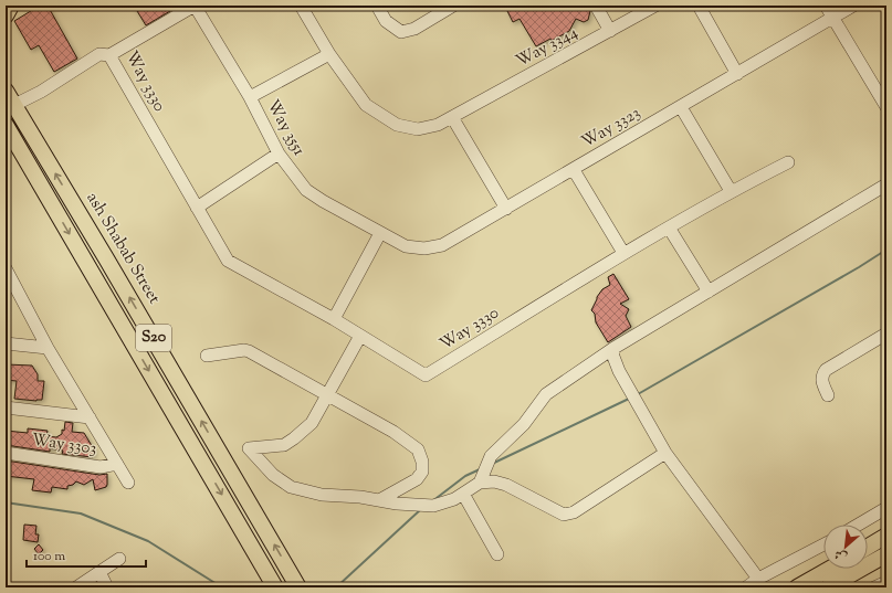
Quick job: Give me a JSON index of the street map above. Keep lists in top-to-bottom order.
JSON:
{
  "streets": {
    "main road": ["ash Shabab Street", "S20"],
    "street": [
      "Way 3344",
      "Way 3330",
      "Way 3551",
      "Way 3323",
      "Way 3303"
    ]
  },
  "crossings": [
    ["Way 3330", "Way 3551"],
    ["Way 3551", "Way 3323"]
  ],
  "scale_bar": "100 m",
  "north": "bottom left"
}
